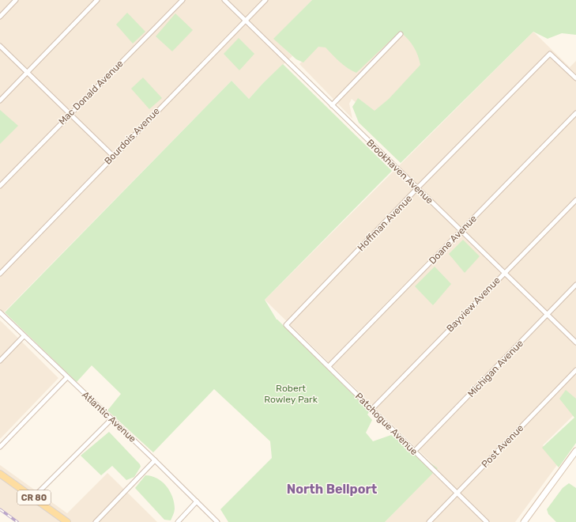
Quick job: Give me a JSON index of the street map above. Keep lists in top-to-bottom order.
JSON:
{
  "streets": {
    "main road": ["CR 80"],
    "street": [
      "Mac Donald Avenue",
      "Bourdois Avenue",
      "Brookhaven Avenue",
      "Hoffman Avenue",
      "Doane Avenue",
      "Bayview Avenue",
      "Michigan Avenue",
      "Atlantic Avenue",
      "Patchogue Avenue",
      "Post Avenue"
    ]
  },
  "crossings": [
    ["Bourdois Avenue", "Brookhaven Avenue"],
    ["Brookhaven Avenue", "Hoffman Avenue"],
    ["Brookhaven Avenue", "Doane Avenue"],
    ["Brookhaven Avenue", "Bayview Avenue"],
    ["Brookhaven Avenue", "Michigan Avenue"],
    ["Hoffman Avenue", "Patchogue Avenue"],
    ["Doane Avenue", "Patchogue Avenue"],
    ["Bayview Avenue", "Patchogue Avenue"],
    ["Michigan Avenue", "Patchogue Avenue"],
    ["Patchogue Avenue", "Post Avenue"]
  ],
  "districts": ["North Bellport"],
  "parks": ["Robert Rowley Park"]
}
